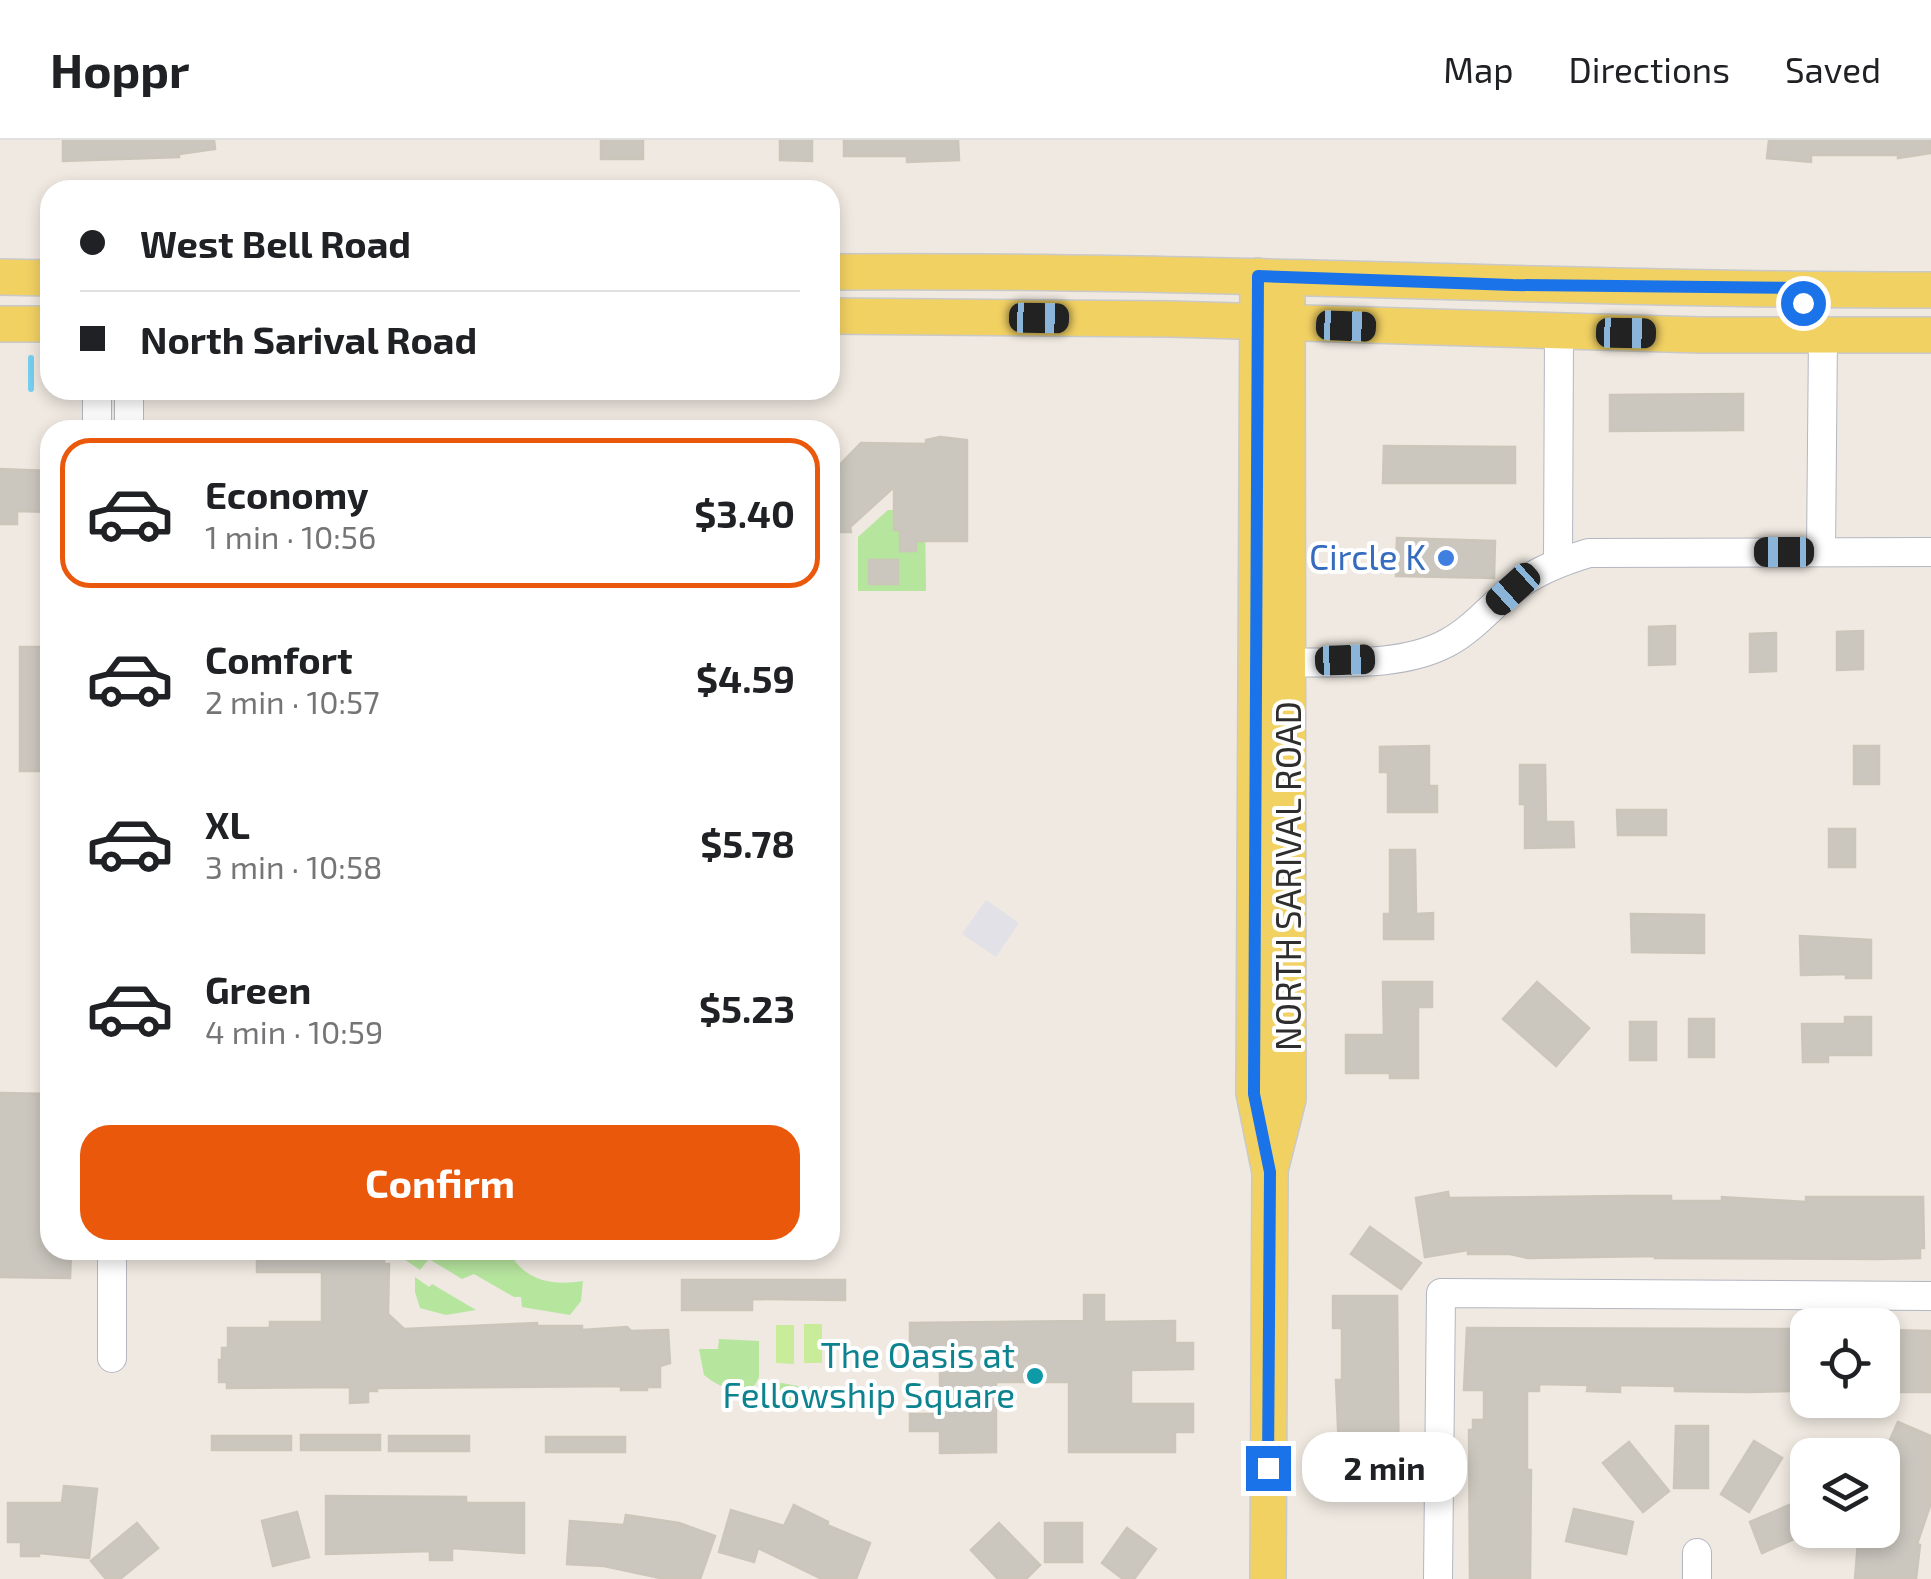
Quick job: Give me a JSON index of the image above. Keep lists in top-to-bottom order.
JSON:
{
  "streets": {
    "main road": ["NORTH SARIVAL ROAD"]
  },
  "places": ["Circle K", "The Oasis at Fellowship Square"],
  "page": {
    "header": "Hoppr",
    "nav": ["Map", "Directions", "Saved"],
    "banner": ["West Bell Road", "North Sarival Road"],
    "list": [
      {
        "name": "Economy",
        "note": "1 min · 10:56",
        "value": "$3.40"
      },
      {
        "name": "Comfort",
        "note": "2 min · 10:57",
        "value": "$4.59"
      },
      {
        "name": "XL",
        "note": "3 min · 10:58",
        "value": "$5.78"
      },
      {
        "name": "Green",
        "note": "4 min · 10:59",
        "value": "$5.23"
      }
    ],
    "buttons": "Confirm",
    "bubble": "2 min"
  }
}
